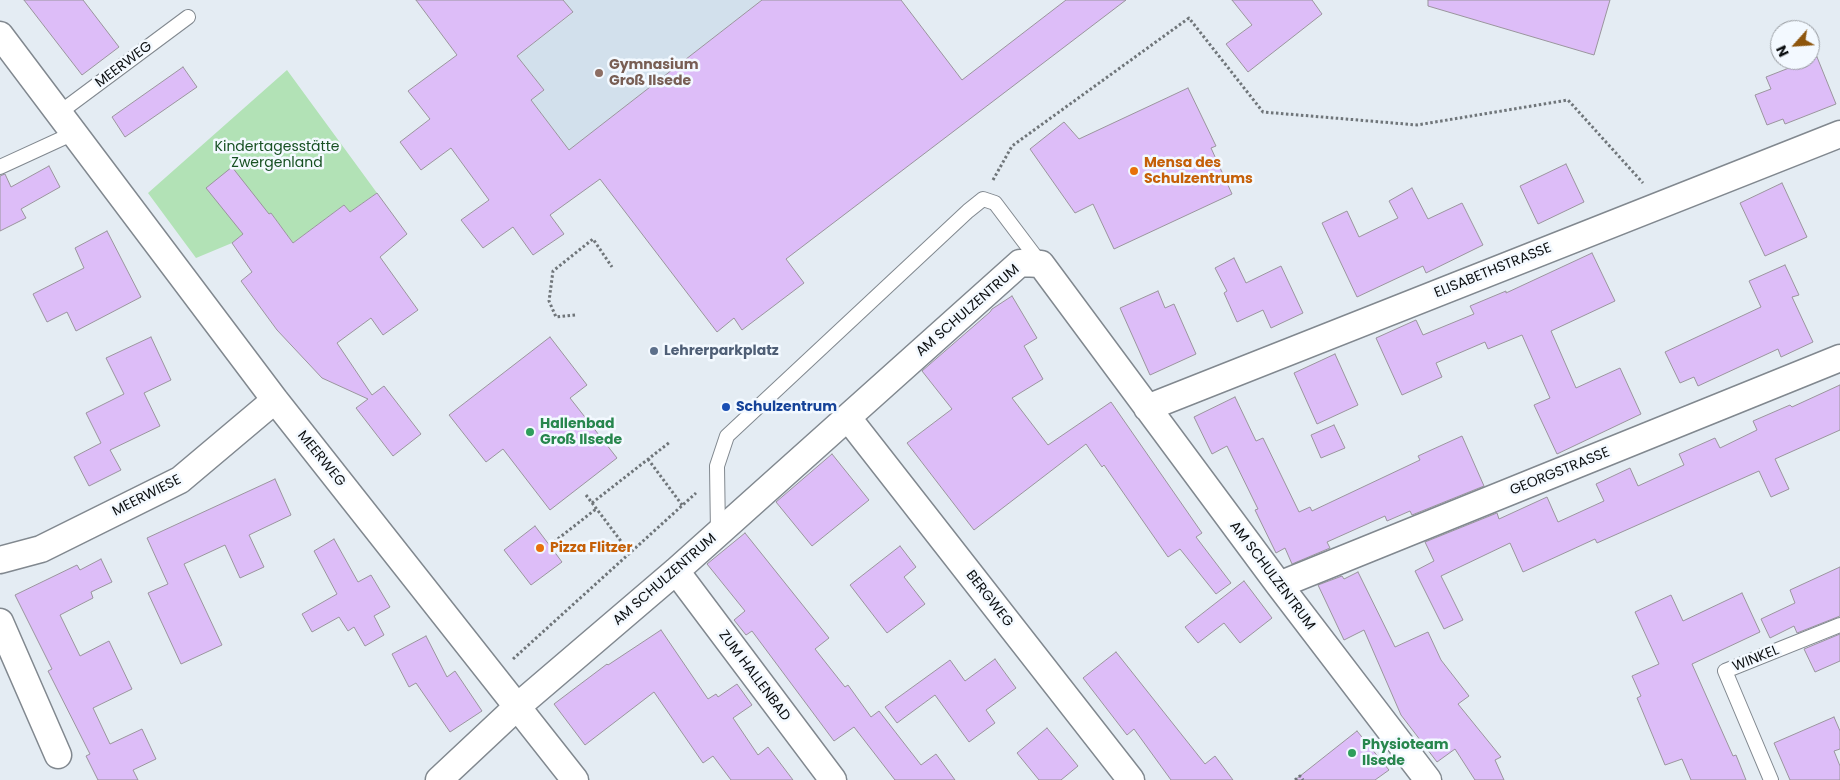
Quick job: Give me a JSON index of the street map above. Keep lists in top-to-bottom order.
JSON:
{
  "streets": {
    "street": [
      "MEERWEG",
      "ELISABETHSTRASSE",
      "AM SCHULZENTRUM",
      "GEORGSTRASSE",
      "MEERWIESE",
      "BERGWEG",
      "ZUM HALLENBAD"
    ],
    "lane": ["WINKEL"]
  },
  "crossings": [
    ["MEERWEG", "AM SCHULZENTRUM"],
    ["MEERWEG", "MEERWIESE"],
    ["ELISABETHSTRASSE", "AM SCHULZENTRUM"],
    ["AM SCHULZENTRUM", "GEORGSTRASSE"],
    ["AM SCHULZENTRUM", "BERGWEG"],
    ["AM SCHULZENTRUM", "ZUM HALLENBAD"]
  ],
  "parks": ["Kindertagesstätte Zwergenland"],
  "places": [
    "Gymnasium Groß Ilsede",
    "Mensa des Schulzentrums",
    "Lehrerparkplatz",
    "Schulzentrum",
    "Hallenbad Groß Ilsede",
    "Pizza Flitzer",
    "Physioteam Ilsede"
  ],
  "north": "bottom left"
}
